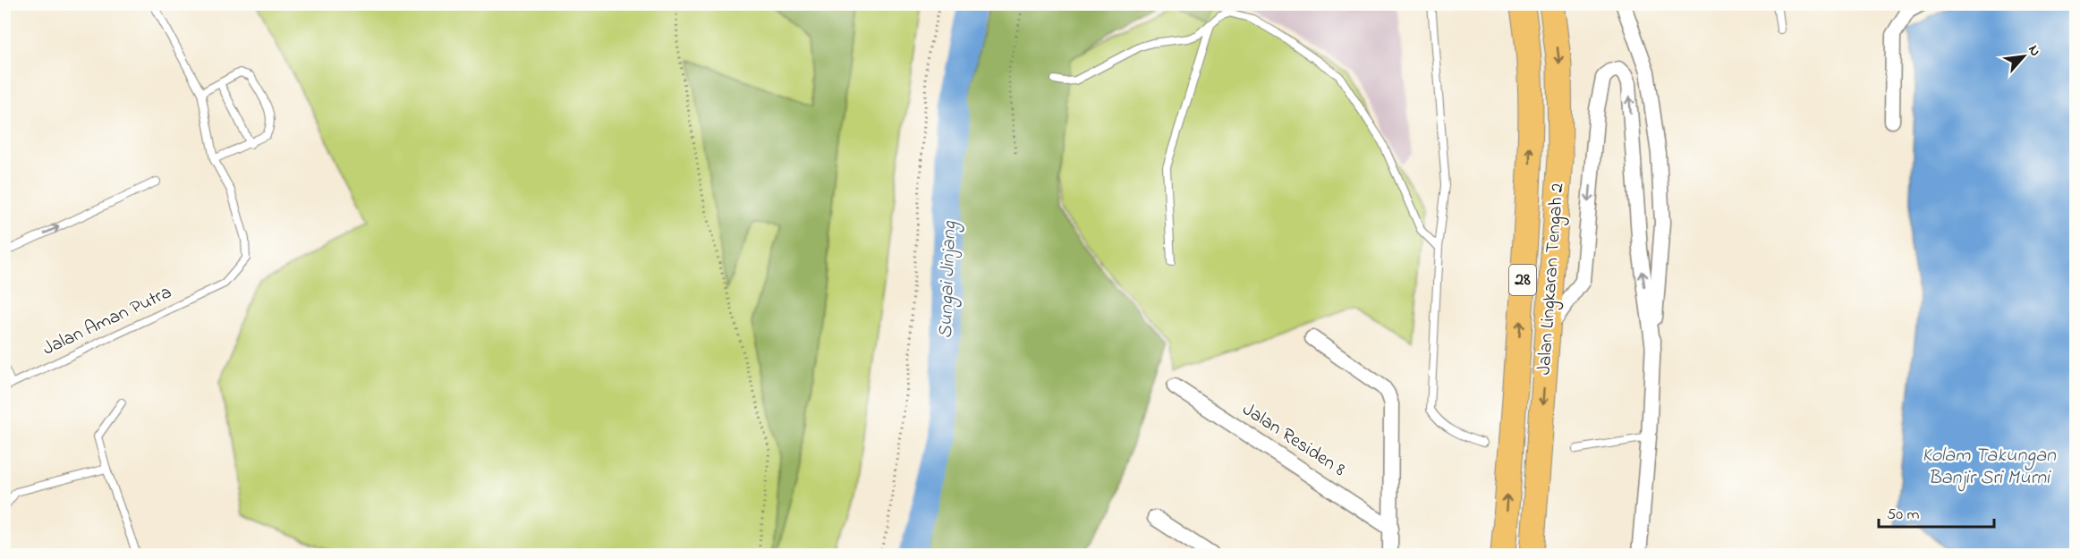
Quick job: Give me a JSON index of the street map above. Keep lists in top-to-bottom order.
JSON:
{
  "streets": {
    "highway": ["Jalan Lingkaran Tengah 2", "28"],
    "street": ["Jalan Residen 8"],
    "lane": ["Jalan Aman Putra"]
  },
  "water": ["Sungai Jinjang", "Kolam Takungan Banjir Sri Murni"],
  "scale_bar": "50 m",
  "north": "top right"
}
